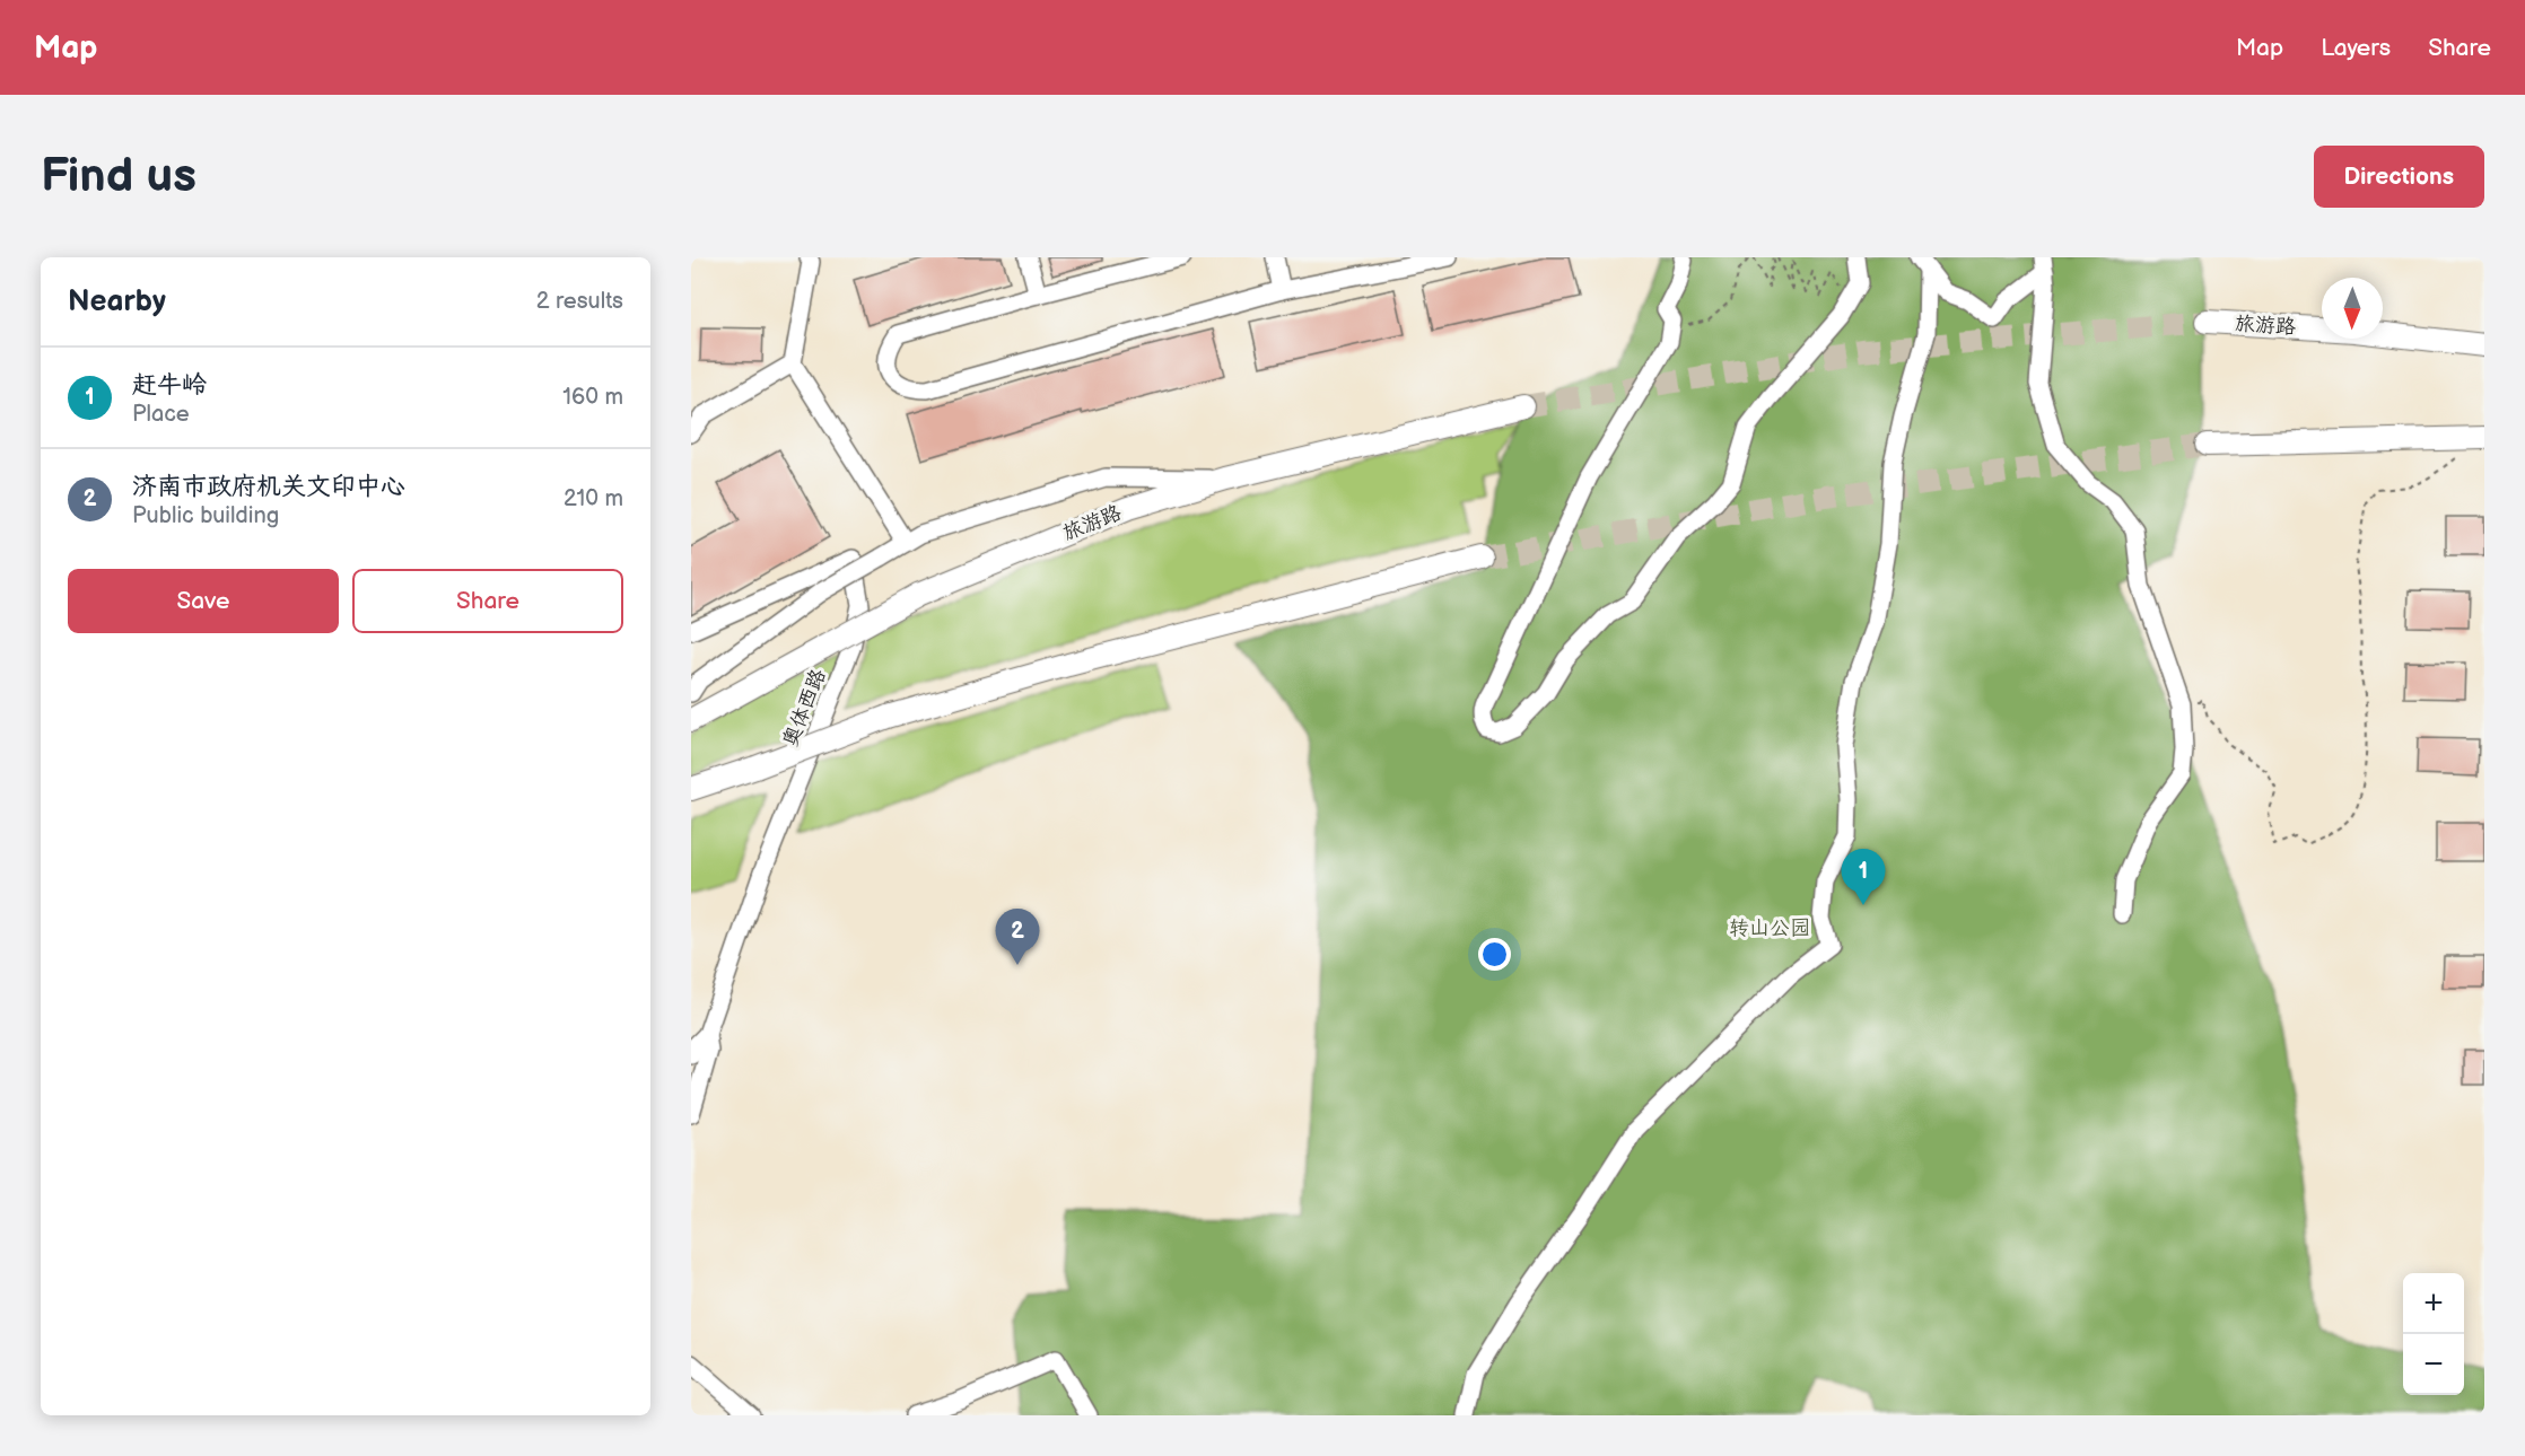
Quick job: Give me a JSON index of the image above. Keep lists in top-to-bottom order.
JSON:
{
  "streets": {
    "main road": ["旅游路"],
    "street": ["奥体西路"]
  },
  "parks": ["转山公园"],
  "north": "bottom",
  "page": {
    "header": "Map",
    "nav": ["Map", "Layers", "Share"],
    "buttons": [
      "Directions",
      ["Save", "Share"]
    ],
    "title": "Find us",
    "heading": ["Nearby", "2 results"],
    "list": [
      {
        "mark": "1",
        "name": "赶牛岭",
        "note": "Place",
        "value": "160 m"
      },
      {
        "mark": "2",
        "name": "济南市政府机关文印中心",
        "note": "Public building",
        "value": "210 m"
      }
    ],
    "pins": ["1", "2"],
    "map_buttons": ["+", "−"]
  }
}
